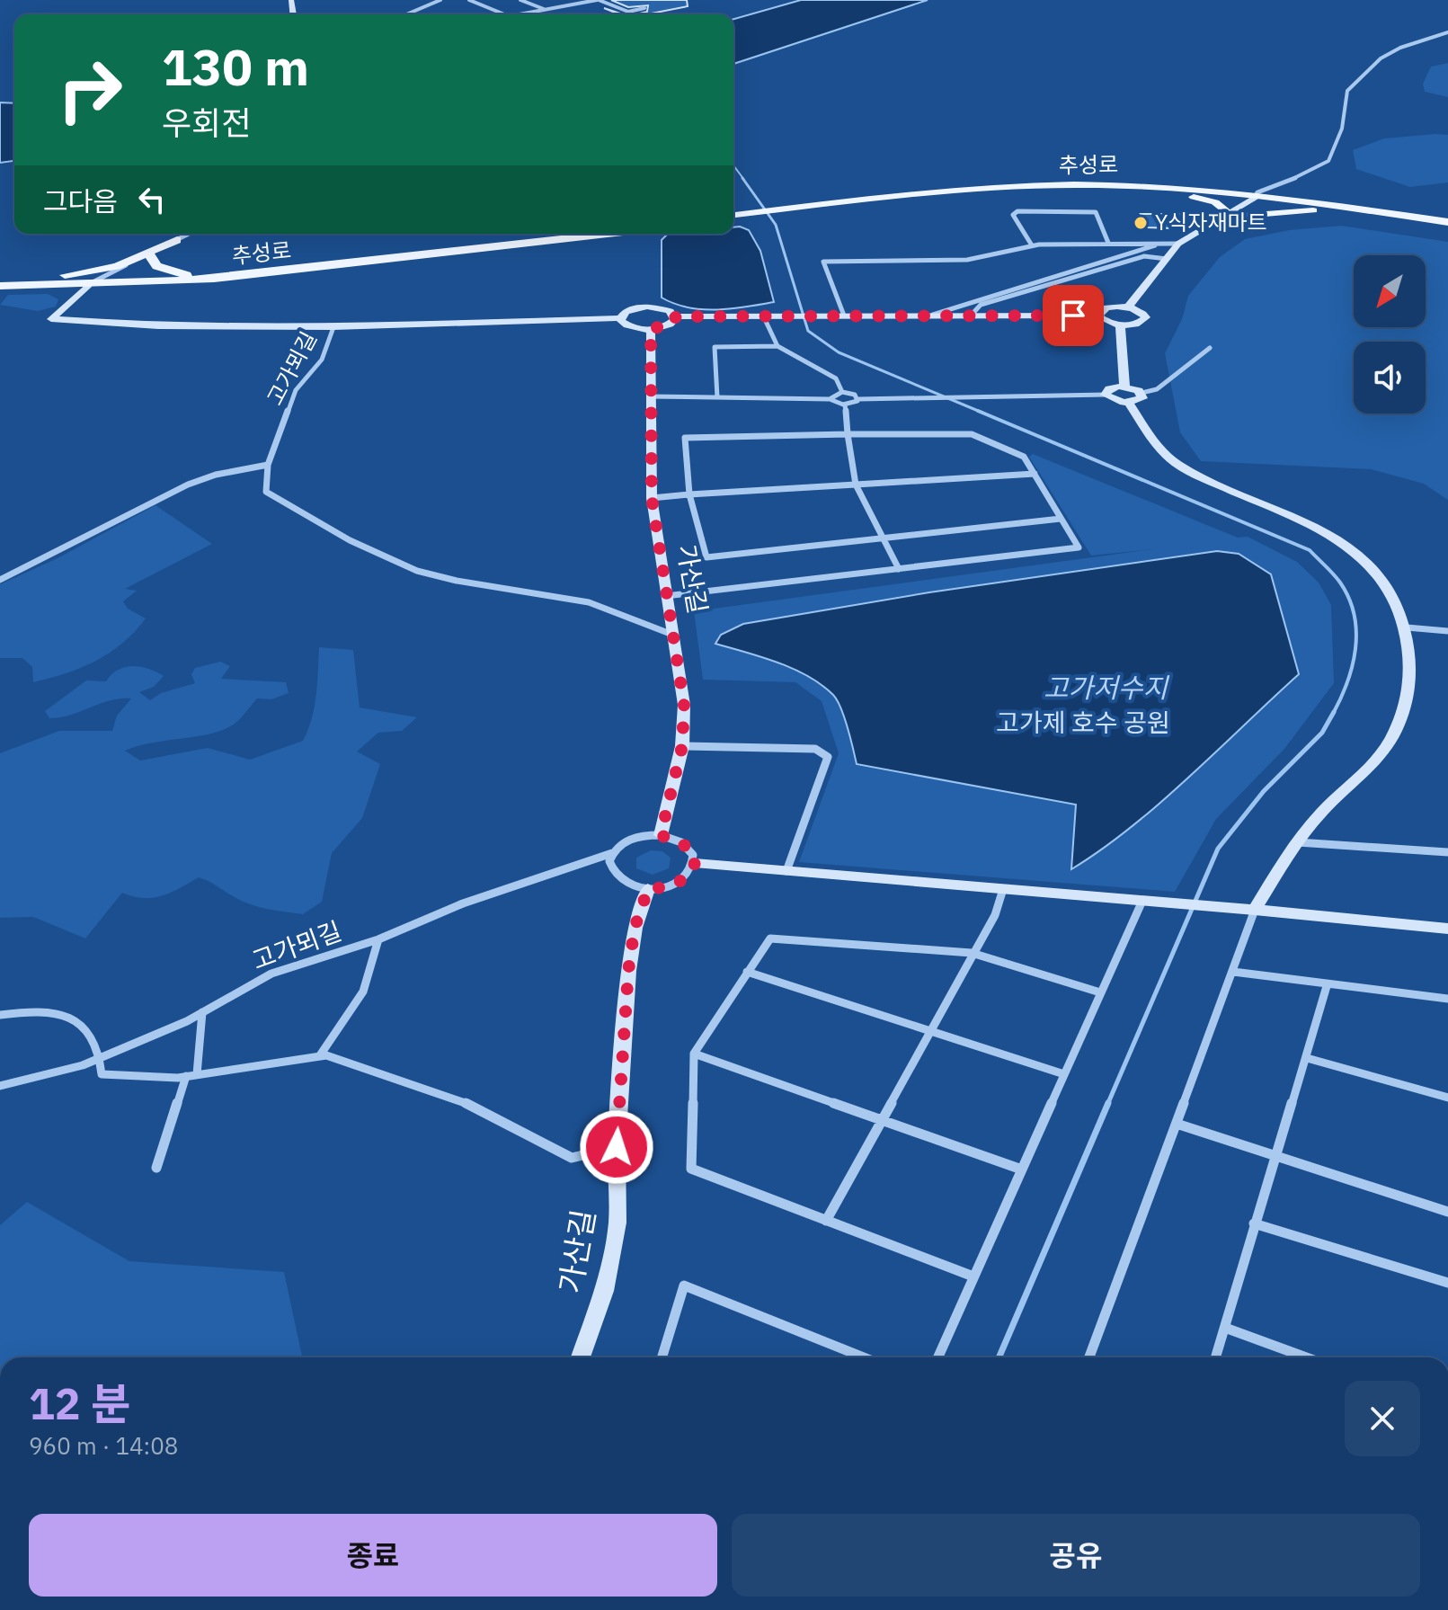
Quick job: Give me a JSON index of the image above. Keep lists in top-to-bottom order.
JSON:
{
  "streets": {
    "main road": ["추성로"],
    "street": ["고가뫼길", "가산길"]
  },
  "crossings": [
    ["추성로", "고가뫼길"],
    ["고가뫼길", "가산길"]
  ],
  "water": ["고가저수지"],
  "parks": ["고가제 호수 공원"],
  "places": ["Y식자재마트"],
  "north": "bottom left",
  "page": {
    "turn": ["130 m", "우회전"],
    "then": "그다음",
    "heading": ["12 분", "960 m · 14:08"],
    "buttons": ["종료", "공유"]
  }
}
